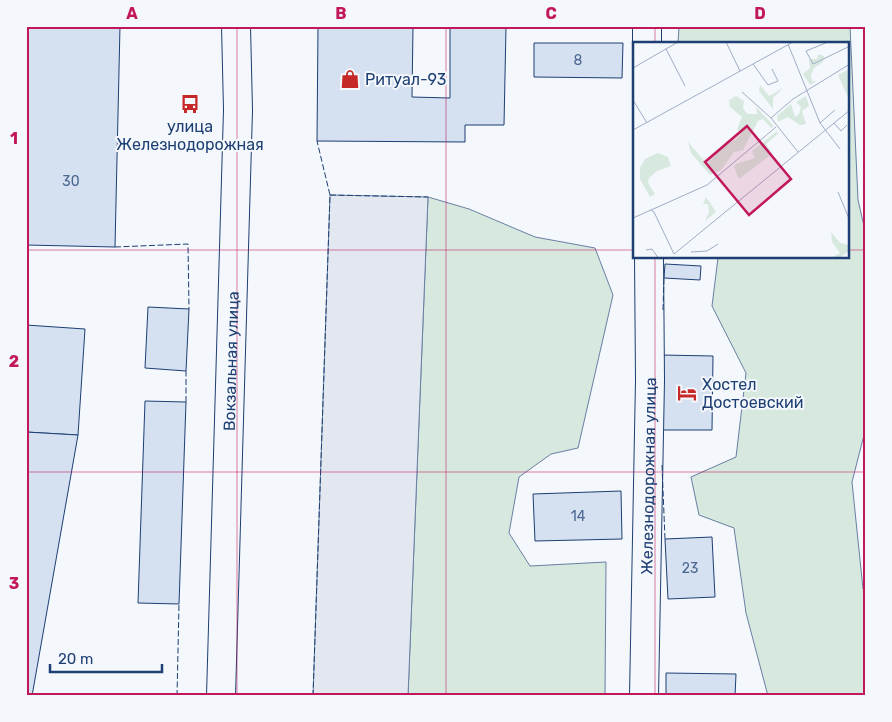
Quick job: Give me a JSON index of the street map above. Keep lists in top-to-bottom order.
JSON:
{
  "streets": {
    "main road": ["Вокзальная улица", "Железнодорожная улица"]
  },
  "places": {
    "shop": ["Ритуал-93"],
    "bus stop": ["улица Железнодорожная"],
    "hotel": ["Хостел Достоевский"]
  },
  "house_numbers": [
    "8",
    "30",
    "14",
    "23"
  ],
  "scale_bar": "20 m",
  "grid": {
    "columns": [
      "A",
      "B",
      "C",
      "D"
    ],
    "rows": ["1", "2", "3"]
  }
}
